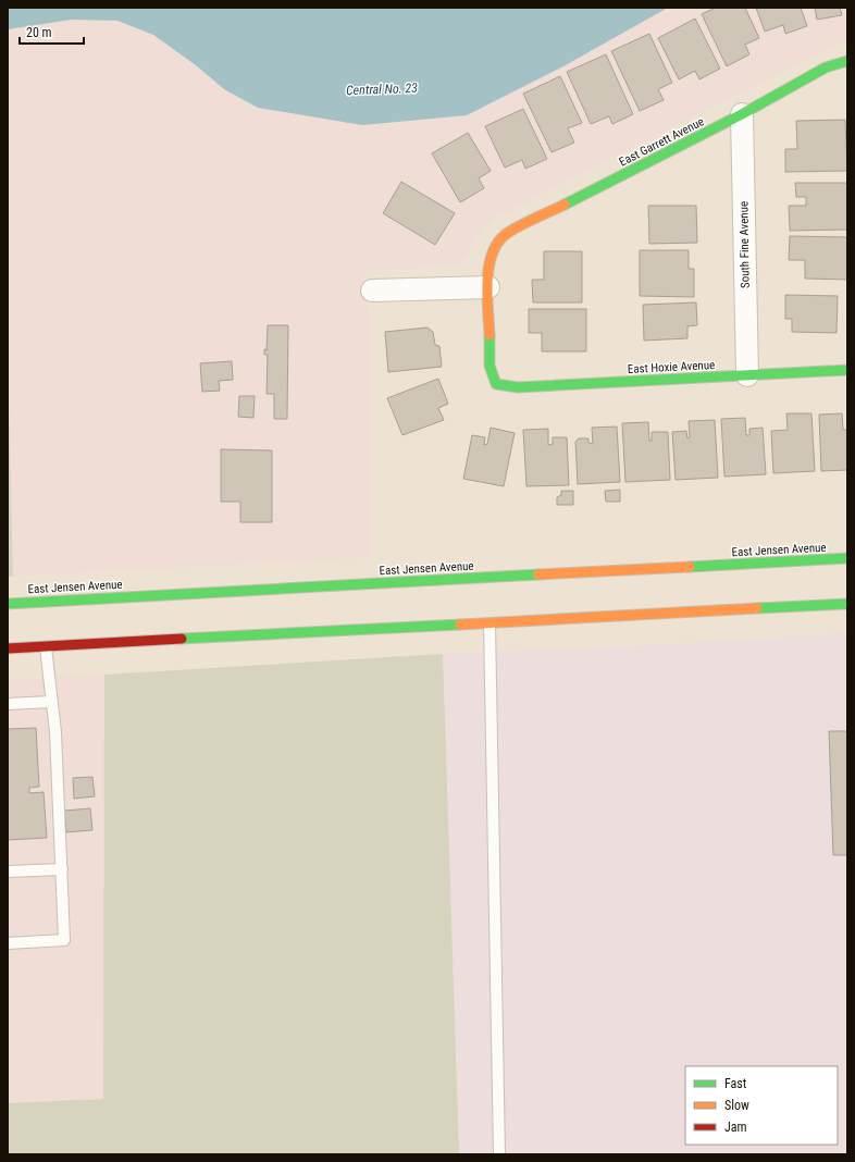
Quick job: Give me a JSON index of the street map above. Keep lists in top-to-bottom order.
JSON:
{
  "streets": {
    "main road": ["East Garrett Avenue", "East Hoxie Avenue", "East Jensen Avenue"],
    "street": ["South Fine Avenue"]
  },
  "crossings": [
    ["East Garrett Avenue", "South Fine Avenue"],
    ["East Garrett Avenue", "East Hoxie Avenue"],
    ["South Fine Avenue", "East Hoxie Avenue"]
  ],
  "water": ["Central No. 23"],
  "legend": ["Fast", "Slow", "Jam"],
  "scale_bar": "20 m"
}
